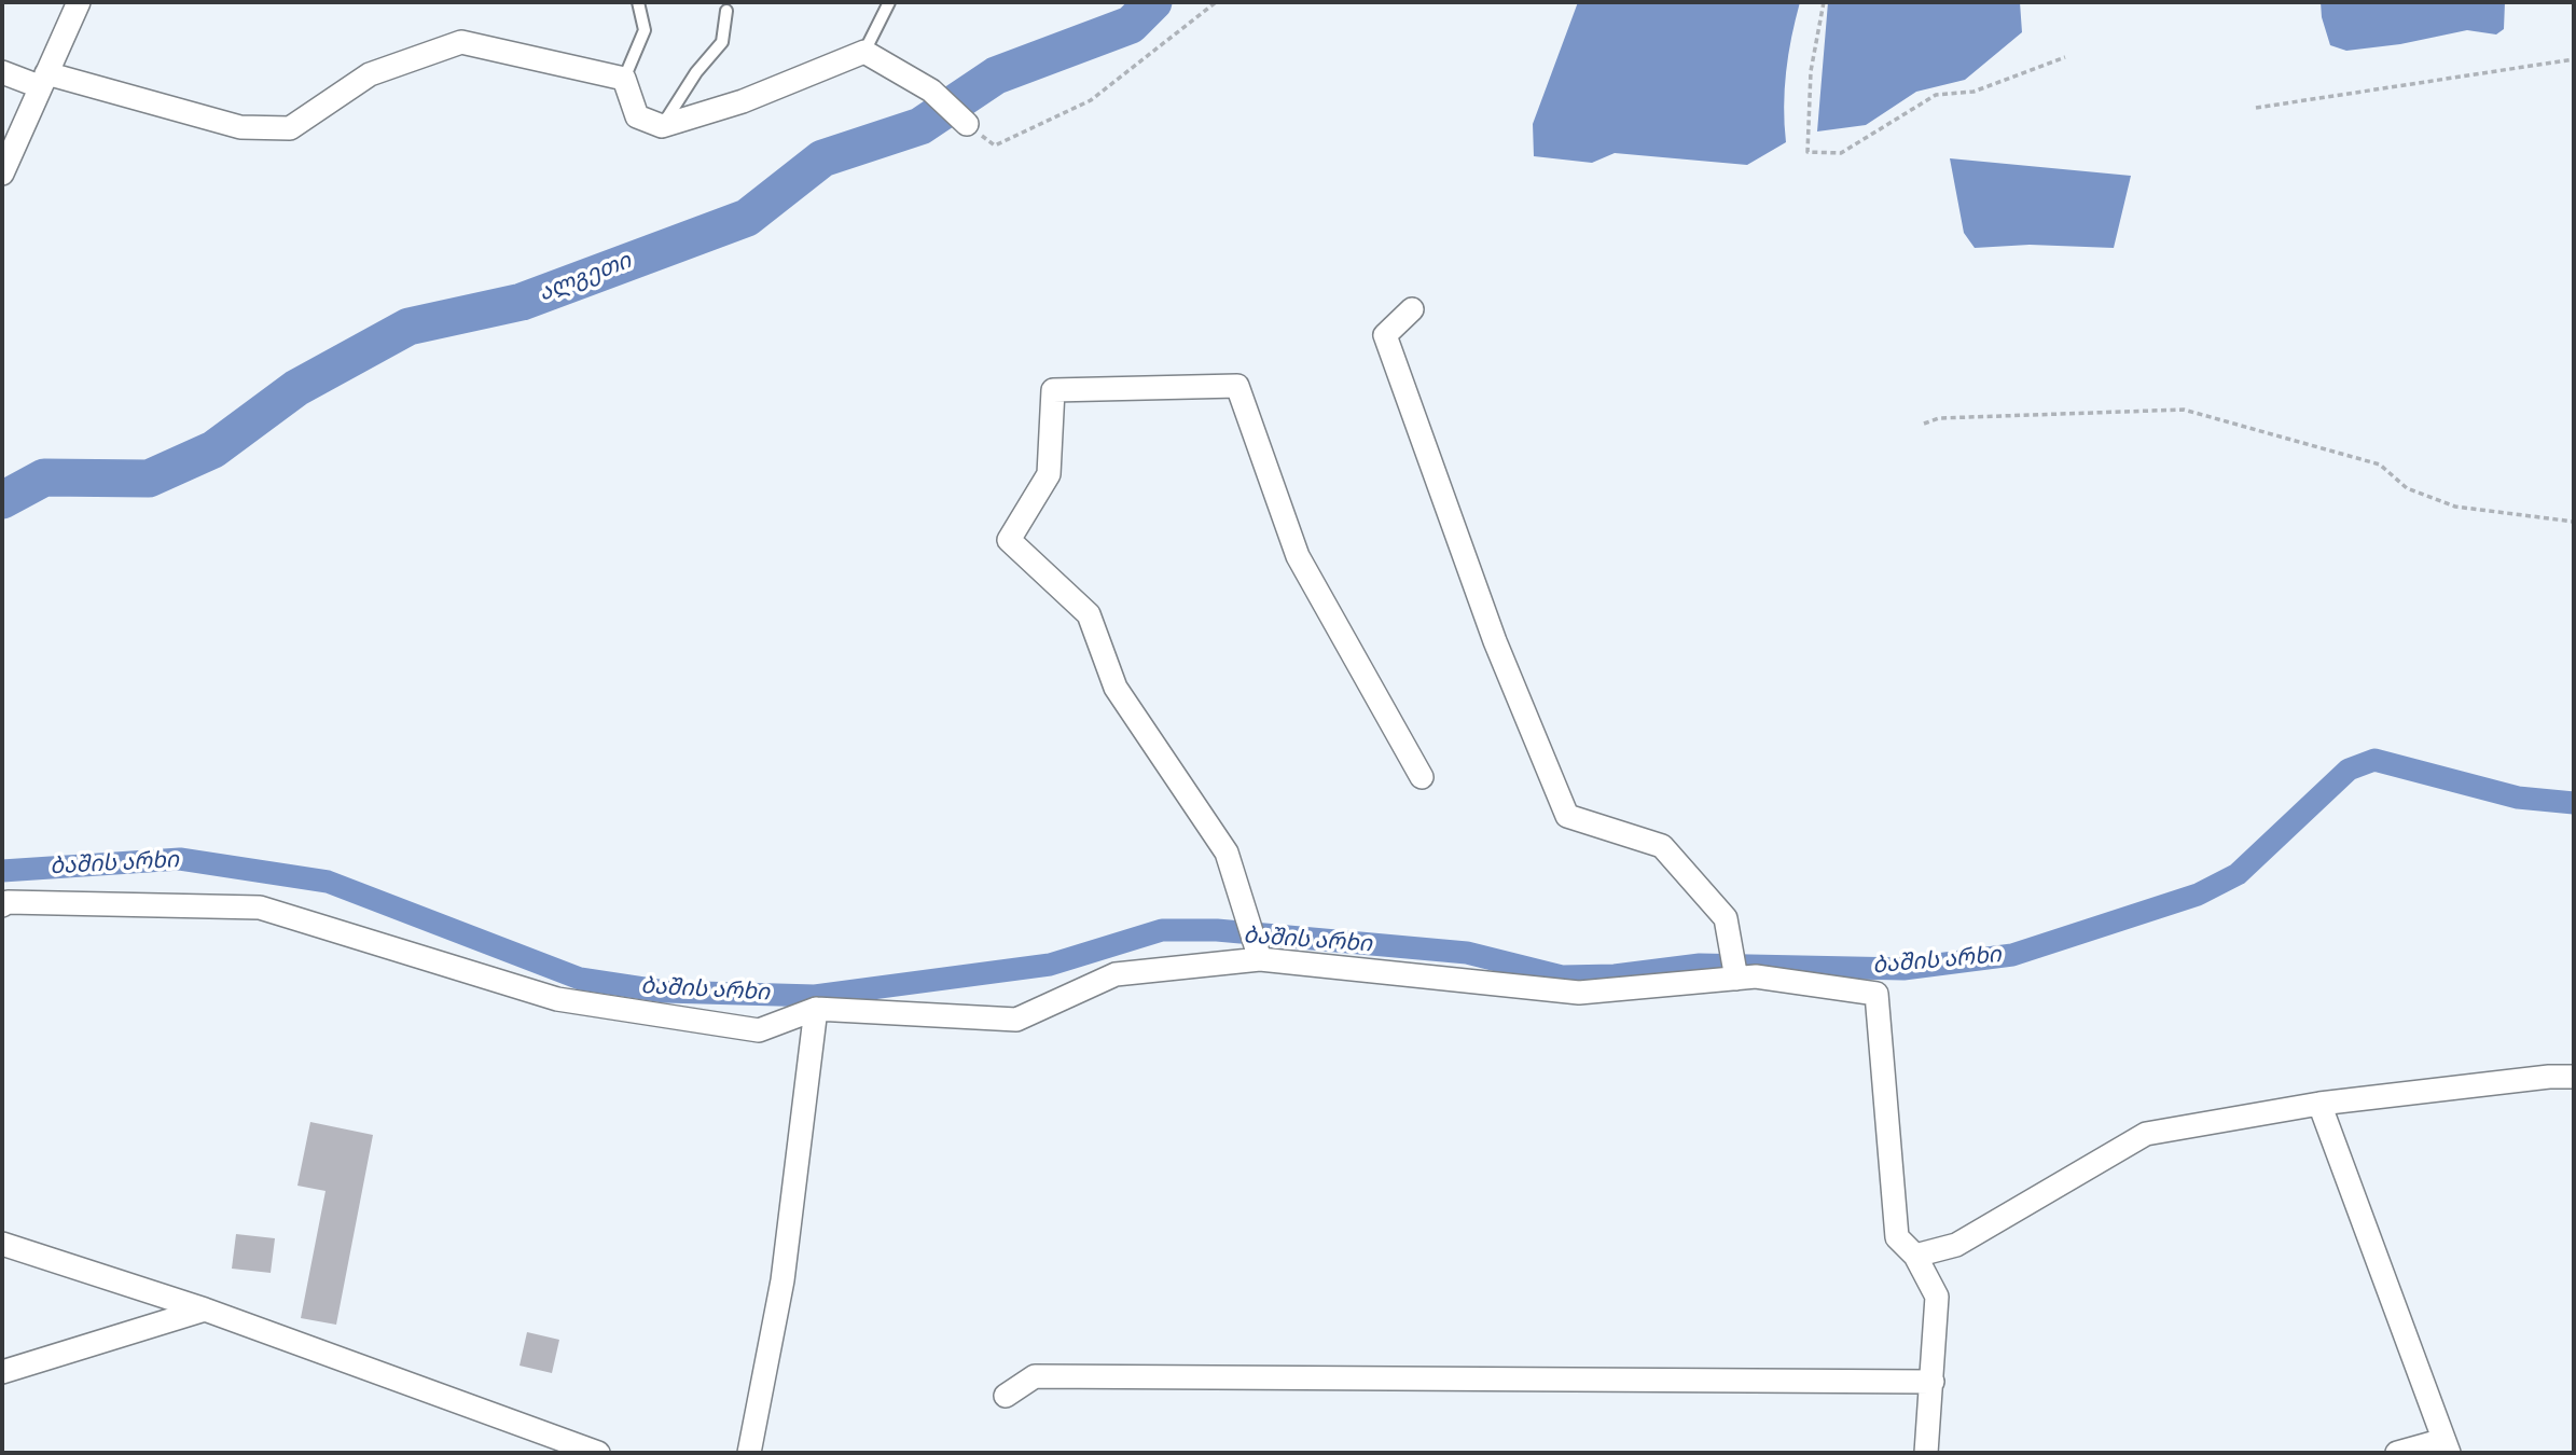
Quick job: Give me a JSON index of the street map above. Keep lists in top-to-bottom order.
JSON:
{
  "water": ["ალგეთი", "ბაშის არხი"]
}
